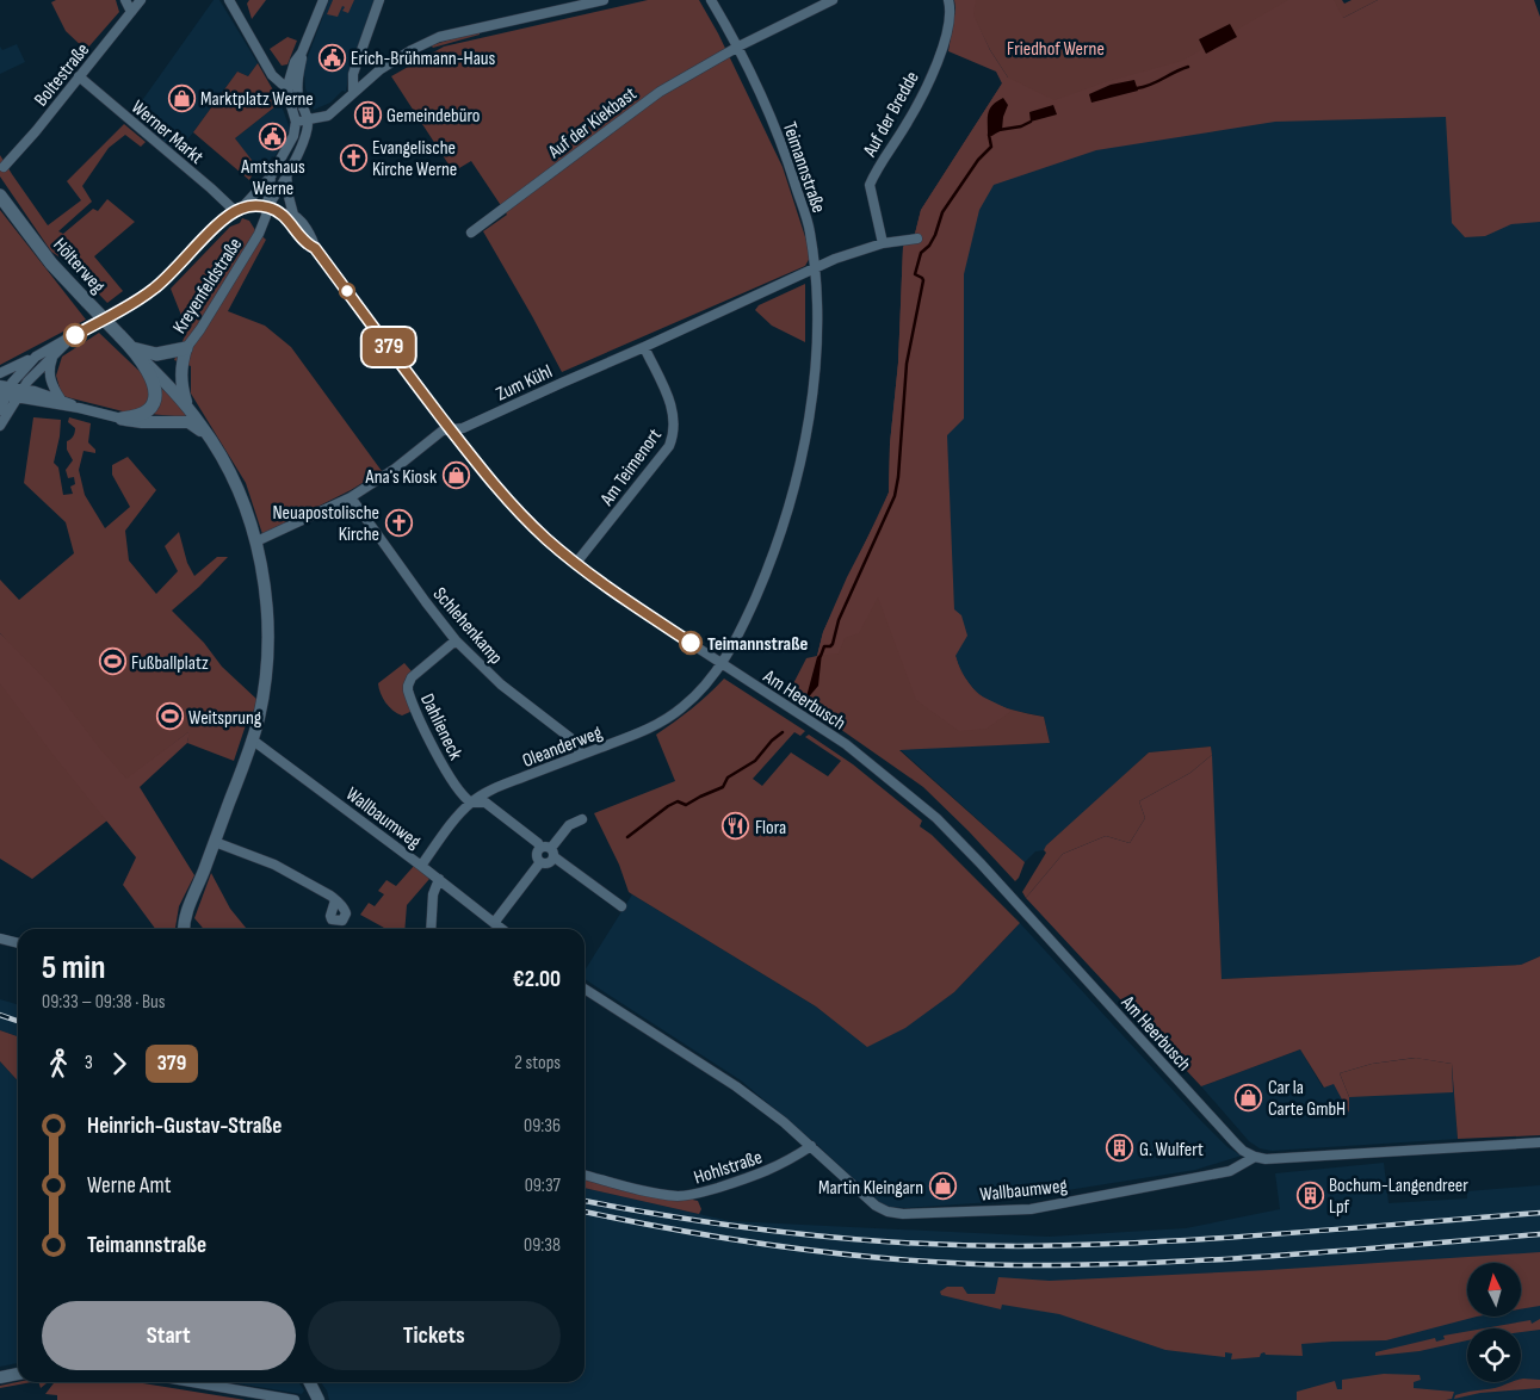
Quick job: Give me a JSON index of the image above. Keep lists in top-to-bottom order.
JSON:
{
  "streets": {
    "main road": ["Hölterweg"],
    "street": [
      "Boltestraße",
      "Auf der Bredde",
      "Auf der Kiekbast",
      "Werner Markt",
      "Teimannstraße",
      "Kreyenfeldstraße",
      "Zum Kühl",
      "Am Teimenort",
      "Schlehenkamp",
      "Am Heerbusch",
      "Dahlieneck",
      "Oleanderweg",
      "Wallbaumweg",
      "Hohlstraße"
    ]
  },
  "crossings": [
    ["Boltestraße", "Werner Markt"],
    ["Auf der Bredde", "Zum Kühl"],
    ["Auf der Kiekbast", "Teimannstraße"],
    ["Werner Markt", "Kreyenfeldstraße"],
    ["Teimannstraße", "Zum Kühl"],
    ["Teimannstraße", "Am Heerbusch"],
    ["Teimannstraße", "Oleanderweg"],
    ["Hölterweg", "Zum Kühl"],
    ["Hölterweg", "Wallbaumweg"],
    ["Kreyenfeldstraße", "Am Heerbusch"],
    ["Zum Kühl", "Am Teimenort"],
    ["Zum Kühl", "Schlehenkamp"],
    ["Zum Kühl", "Am Heerbusch"],
    ["Am Teimenort", "Am Heerbusch"],
    ["Schlehenkamp", "Dahlieneck"],
    ["Schlehenkamp", "Oleanderweg"],
    ["Am Heerbusch", "Oleanderweg"],
    ["Am Heerbusch", "Wallbaumweg"],
    ["Dahlieneck", "Oleanderweg"],
    ["Oleanderweg", "Wallbaumweg"],
    ["Wallbaumweg", "Hohlstraße"]
  ],
  "parks": ["Friedhof Werne"],
  "places": {
    "public building": ["Erich-Brühmann-Haus", "Amtshaus Werne"],
    "shop": [
      "Marktplatz Werne",
      "Anaʼs Kiosk",
      "Car la Carte GmbH",
      "Martin Kleingarn"
    ],
    "building": ["Gemeindebüro", "G. Wulfert", "Bochum-Langendreer Lpf"],
    "church": ["Evangelische Kirche Werne", "Neuapostolische Kirche"],
    "other": ["Teimannstraße"],
    "sports": ["Fußballplatz", "Weitsprung"],
    "restaurant": ["Flora"]
  },
  "lines": ["bus line 379"],
  "north": "top",
  "page": {
    "on_map": "379",
    "heading": ["5 min", "09:33 – 09:38 · Bus", "€2.00"],
    "legs": ["3", "379", "2 stops"],
    "list": [
      {
        "name": "Heinrich-Gustav-Straße",
        "value": "09:36"
      },
      {
        "name": "Werne Amt",
        "value": "09:37"
      },
      {
        "name": "Teimannstraße",
        "value": "09:38"
      }
    ],
    "buttons": ["Start", "Tickets"]
  }
}
